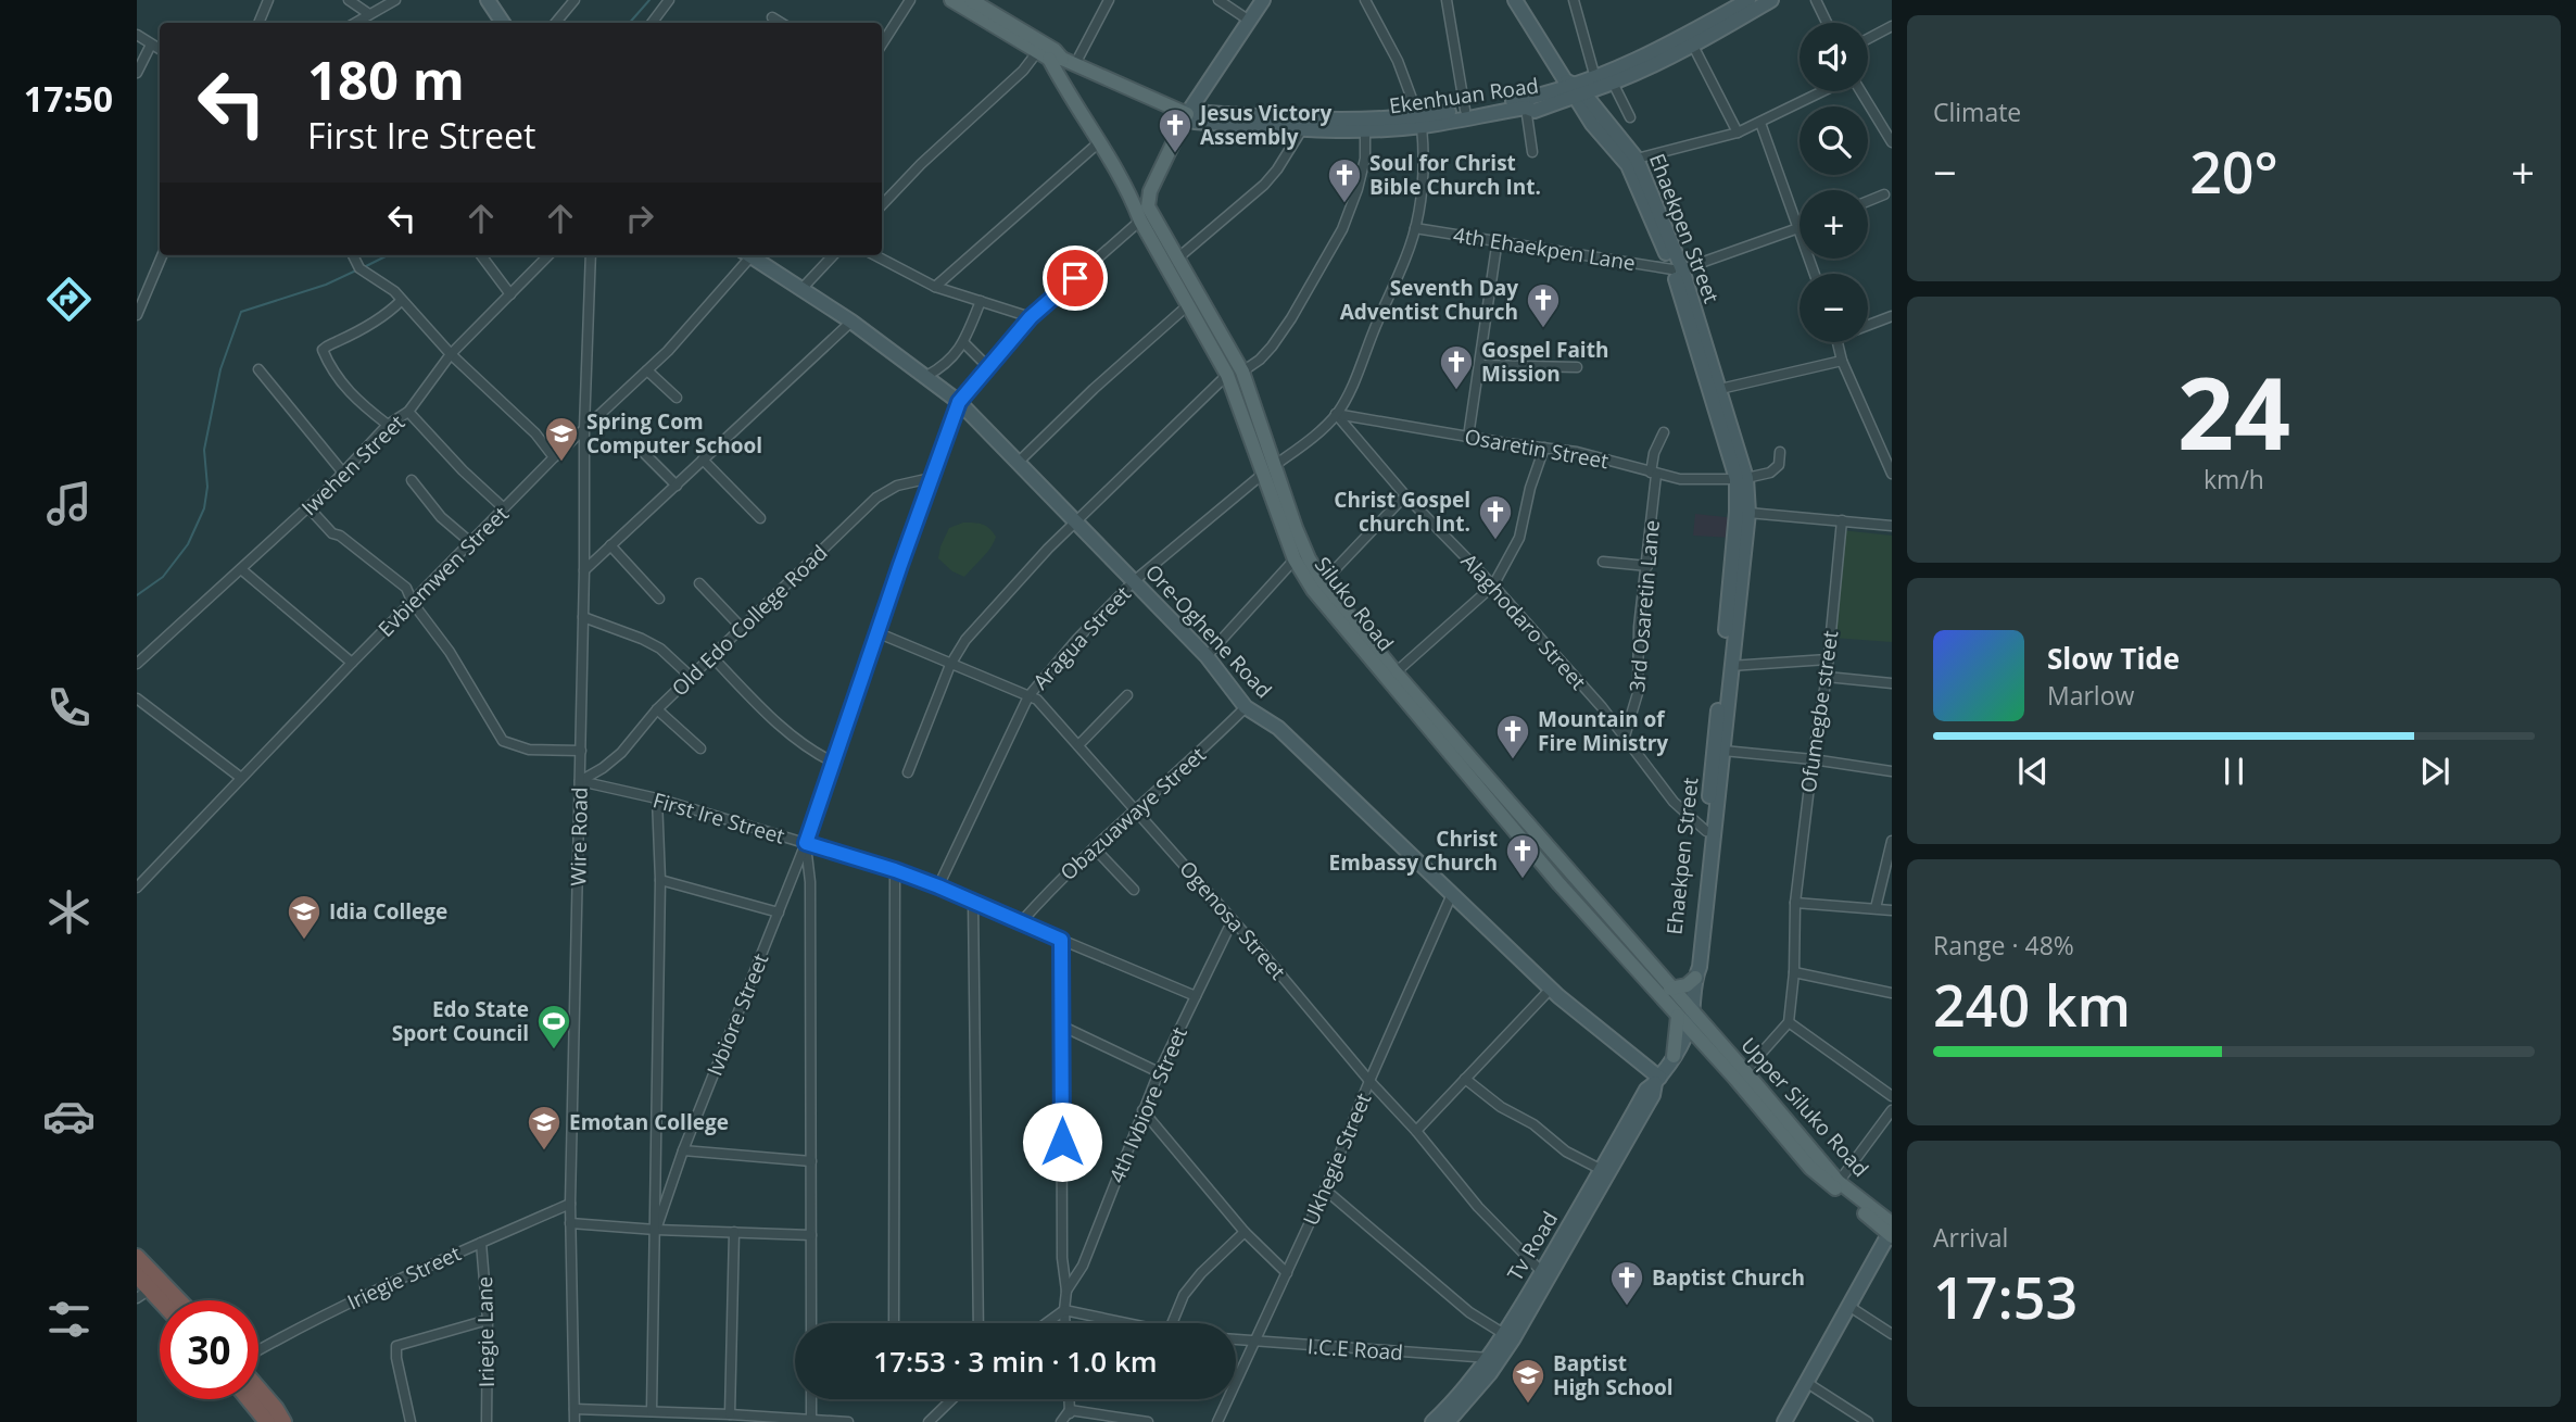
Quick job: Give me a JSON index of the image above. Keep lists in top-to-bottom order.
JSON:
{
  "streets": {
    "main road": ["Ekenhuan Road", "Siluko Road", "Upper Siluko Road"],
    "street": [
      "Ehaekpen Street",
      "4th Ehaekpen Lane",
      "Osaretin Street",
      "Iwehen Street",
      "Evbiemwen Street",
      "3rd Osaretin Lane",
      "Old Edo College Road",
      "Alaghodaro Street",
      "Ore-Oghene Road",
      "Aragua Street",
      "Ofumegbe street",
      "Obazuawaye Street",
      "First Ire Street",
      "Wire Road",
      "Ogenosa Street",
      "Ivbiore Street",
      "4th Ivbiore Street",
      "Ukhegie Street",
      "Tv Road",
      "Iriegie Street",
      "Iriegie Lane",
      "I.C.E Road"
    ]
  },
  "crossings": [
    ["Ekenhuan Road", "Ehaekpen Street"],
    ["Ekenhuan Road", "Siluko Road"],
    ["Ehaekpen Street", "4th Ehaekpen Lane"],
    ["Ehaekpen Street", "Osaretin Street"],
    ["Ehaekpen Street", "Siluko Road"],
    ["Ehaekpen Street", "Alaghodaro Street"],
    ["Ehaekpen Street", "Upper Siluko Road"],
    ["Ehaekpen Street", "Tv Road"],
    ["Osaretin Street", "3rd Osaretin Lane"],
    ["Osaretin Street", "Alaghodaro Street"],
    ["Osaretin Street", "Aragua Street"],
    ["Evbiemwen Street", "Wire Road"],
    ["Siluko Road", "Aragua Street"],
    ["Siluko Road", "Ivbiore Street"],
    ["Siluko Road", "Upper Siluko Road"],
    ["3rd Osaretin Lane", "Alaghodaro Street"],
    ["Old Edo College Road", "First Ire Street"],
    ["Old Edo College Road", "Wire Road"],
    ["Old Edo College Road", "Ivbiore Street"],
    ["Alaghodaro Street", "Aragua Street"],
    ["Ore-Oghene Road", "Aragua Street"],
    ["Ore-Oghene Road", "Obazuawaye Street"],
    ["Ore-Oghene Road", "Ivbiore Street"],
    ["Ore-Oghene Road", "Ukhegie Street"],
    ["Ore-Oghene Road", "Tv Road"],
    ["Aragua Street", "First Ire Street"],
    ["Aragua Street", "Ogenosa Street"],
    ["Obazuawaye Street", "First Ire Street"],
    ["Obazuawaye Street", "Ogenosa Street"],
    ["First Ire Street", "Wire Road"],
    ["First Ire Street", "Ivbiore Street"],
    ["First Ire Street", "4th Ivbiore Street"],
    ["Wire Road", "Iriegie Street"],
    ["Ogenosa Street", "Ivbiore Street"],
    ["Ogenosa Street", "4th Ivbiore Street"],
    ["Ogenosa Street", "Ukhegie Street"],
    ["Ogenosa Street", "Tv Road"],
    ["Upper Siluko Road", "Tv Road"],
    ["Ukhegie Street", "I.C.E Road"],
    ["Tv Road", "I.C.E Road"],
    ["Iriegie Street", "Iriegie Lane"]
  ],
  "places": {
    "church": [
      "Jesus Victory Assembly",
      "Soul for Christ Bible Church Int.",
      "Seventh Day Adventist Church",
      "Gospel Faith Mission",
      "Christ Gospel church Int.",
      "Mountain of Fire Ministry",
      "Christ Embassy Church",
      "Baptist Church"
    ],
    "school or university": [
      "Spring Com Computer School",
      "Idia College",
      "Emotan College",
      "Baptist High School"
    ],
    "sports": ["Edo State Sport Council"]
  },
  "page": {
    "tabs": "17:50",
    "tile": [
      "Climate",
      ["24", "km/h"],
      ["Range · 48%", "240 km"],
      ["Arrival", "17:53"]
    ],
    "map_buttons": ["+", "−"],
    "turn": ["180 m", "First Ire Street"],
    "heat": ["−", "20°", "+"],
    "song": ["Slow Tide", "Marlow"],
    "limit": "30",
    "trip": "17:53 · 3 min · 1.0 km"
  }
}
